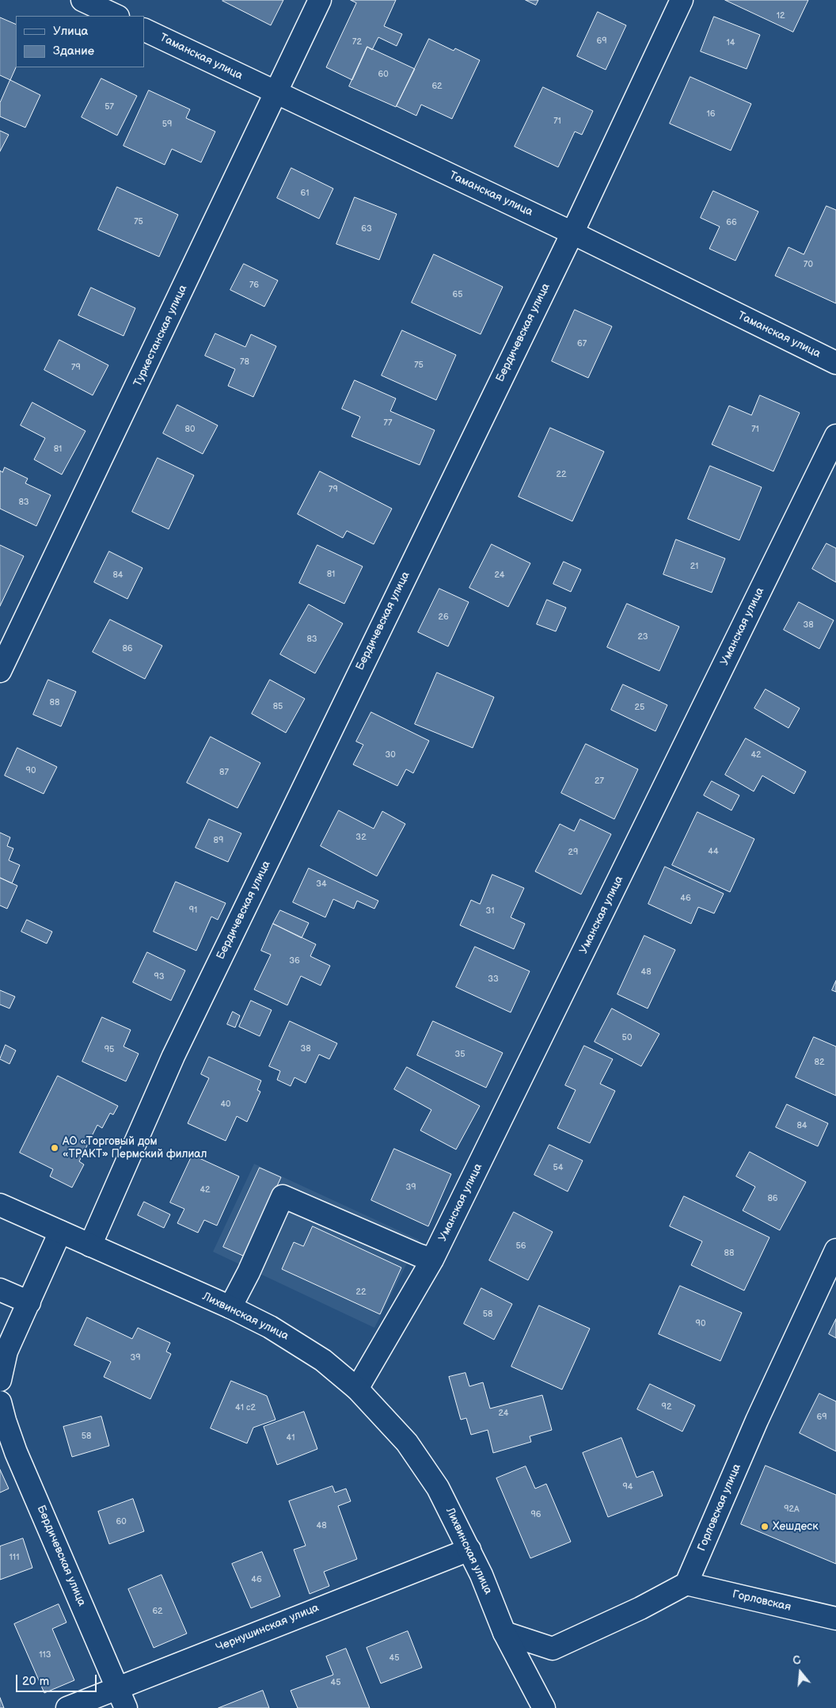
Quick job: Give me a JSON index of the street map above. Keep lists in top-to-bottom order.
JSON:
{
  "streets": {
    "street": [
      "Таманская улица",
      "Бердичевская улица",
      "Туркестанская улица",
      "Уманская улица",
      "Лихвинская улица",
      "Горловская улица",
      "Горловская",
      "Чернушинская улица"
    ]
  },
  "crossings": [
    ["Таманская улица", "Бердичевская улица"],
    ["Таманская улица", "Туркестанская улица"],
    ["Бердичевская улица", "Лихвинская улица"],
    ["Бердичевская улица", "Чернушинская улица"],
    ["Уманская улица", "Лихвинская улица"],
    ["Лихвинская улица", "Чернушинская улица"],
    ["Горловская улица", "Горловская"]
  ],
  "places": ["АО «Торговый дом «ТРАКТ» Пермский филиал", "Хешдеск"],
  "house_numbers": [
    "12",
    "69",
    "72",
    "14",
    "60",
    "62",
    "57",
    "16",
    "71",
    "59",
    "61",
    "75",
    "66",
    "63",
    "70",
    "76",
    "65",
    "67",
    "78",
    "75",
    "79",
    "77",
    "80",
    "71",
    "81",
    "22",
    "79",
    "83",
    "21",
    "81",
    "84",
    "24",
    "26",
    "38",
    "23",
    "83",
    "86",
    "88",
    "85",
    "25",
    "30",
    "42",
    "90",
    "87",
    "27",
    "32",
    "89",
    "44",
    "29",
    "34",
    "46",
    "91",
    "31",
    "36",
    "48",
    "93",
    "33",
    "50",
    "38",
    "95",
    "35",
    "82",
    "40",
    "84",
    "54",
    "39",
    "42",
    "86",
    "56",
    "88",
    "22",
    "58",
    "90",
    "39",
    "92",
    "41 с2",
    "24",
    "69",
    "58",
    "41",
    "94",
    "92А",
    "96",
    "60",
    "48",
    "111",
    "46",
    "62",
    "113",
    "45",
    "45"
  ],
  "legend": ["Улица", "Здание"],
  "scale_bar": "20 m",
  "north": "top"
}
